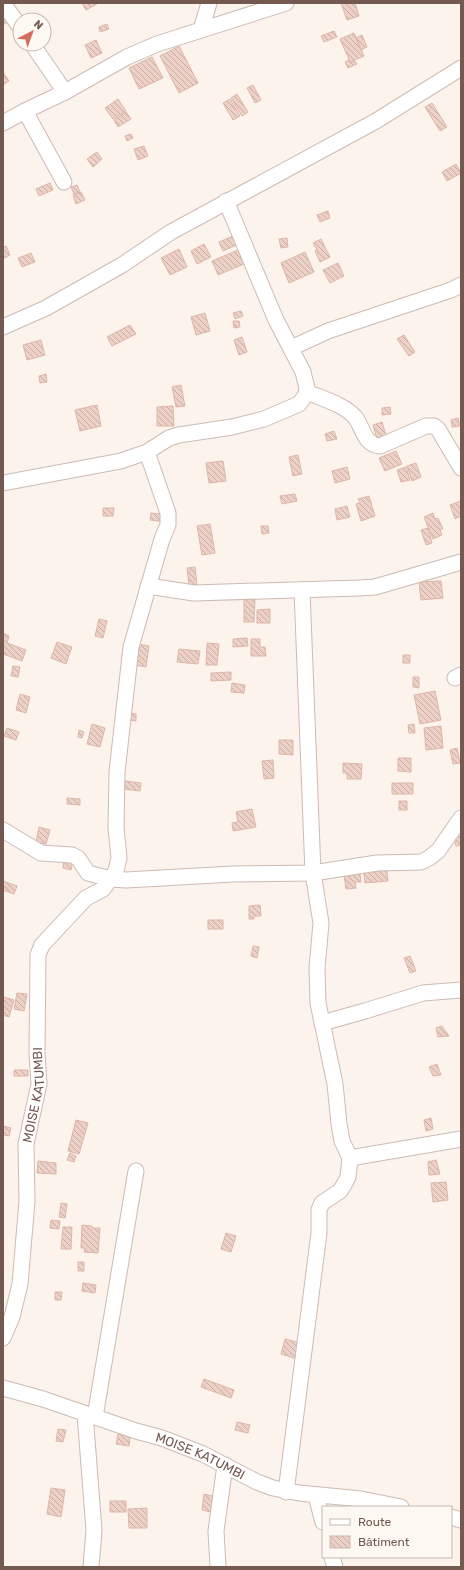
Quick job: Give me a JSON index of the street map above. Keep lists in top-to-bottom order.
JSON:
{
  "streets": {
    "street": ["MOISE KATUMBI"]
  },
  "legend": ["Route", "Bâtiment"],
  "north": "top right"
}
